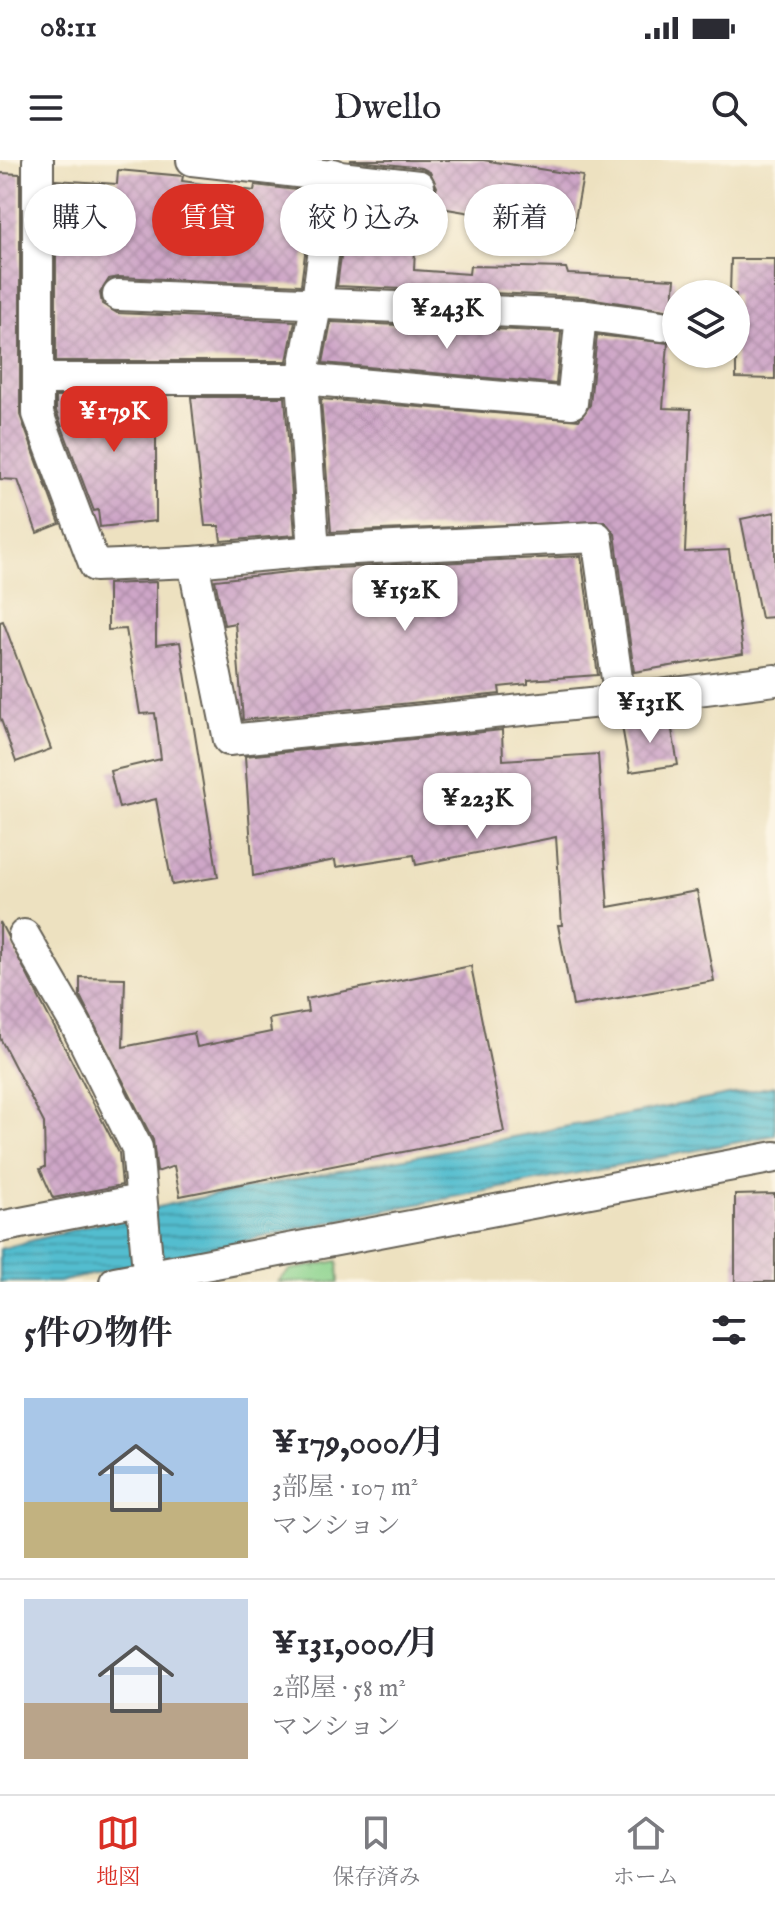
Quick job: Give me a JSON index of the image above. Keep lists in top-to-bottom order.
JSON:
{
  "page": {
    "status": "08:11",
    "header": "Dwello",
    "chip": [
      "購入",
      "賃貸",
      "絞り込み",
      "新着"
    ],
    "price": [
      "¥243K",
      "¥179K",
      "¥152K",
      "¥131K",
      "¥223K"
    ],
    "heading": "5件の物件",
    "list": [
      {
        "name": "¥179,000/月",
        "note": "3部屋 · 107 m² · マンション"
      },
      {
        "name": "¥131,000/月",
        "note": "2部屋 · 58 m² · マンション"
      }
    ],
    "tabs": ["地図", "保存済み", "ホーム"]
  }
}
